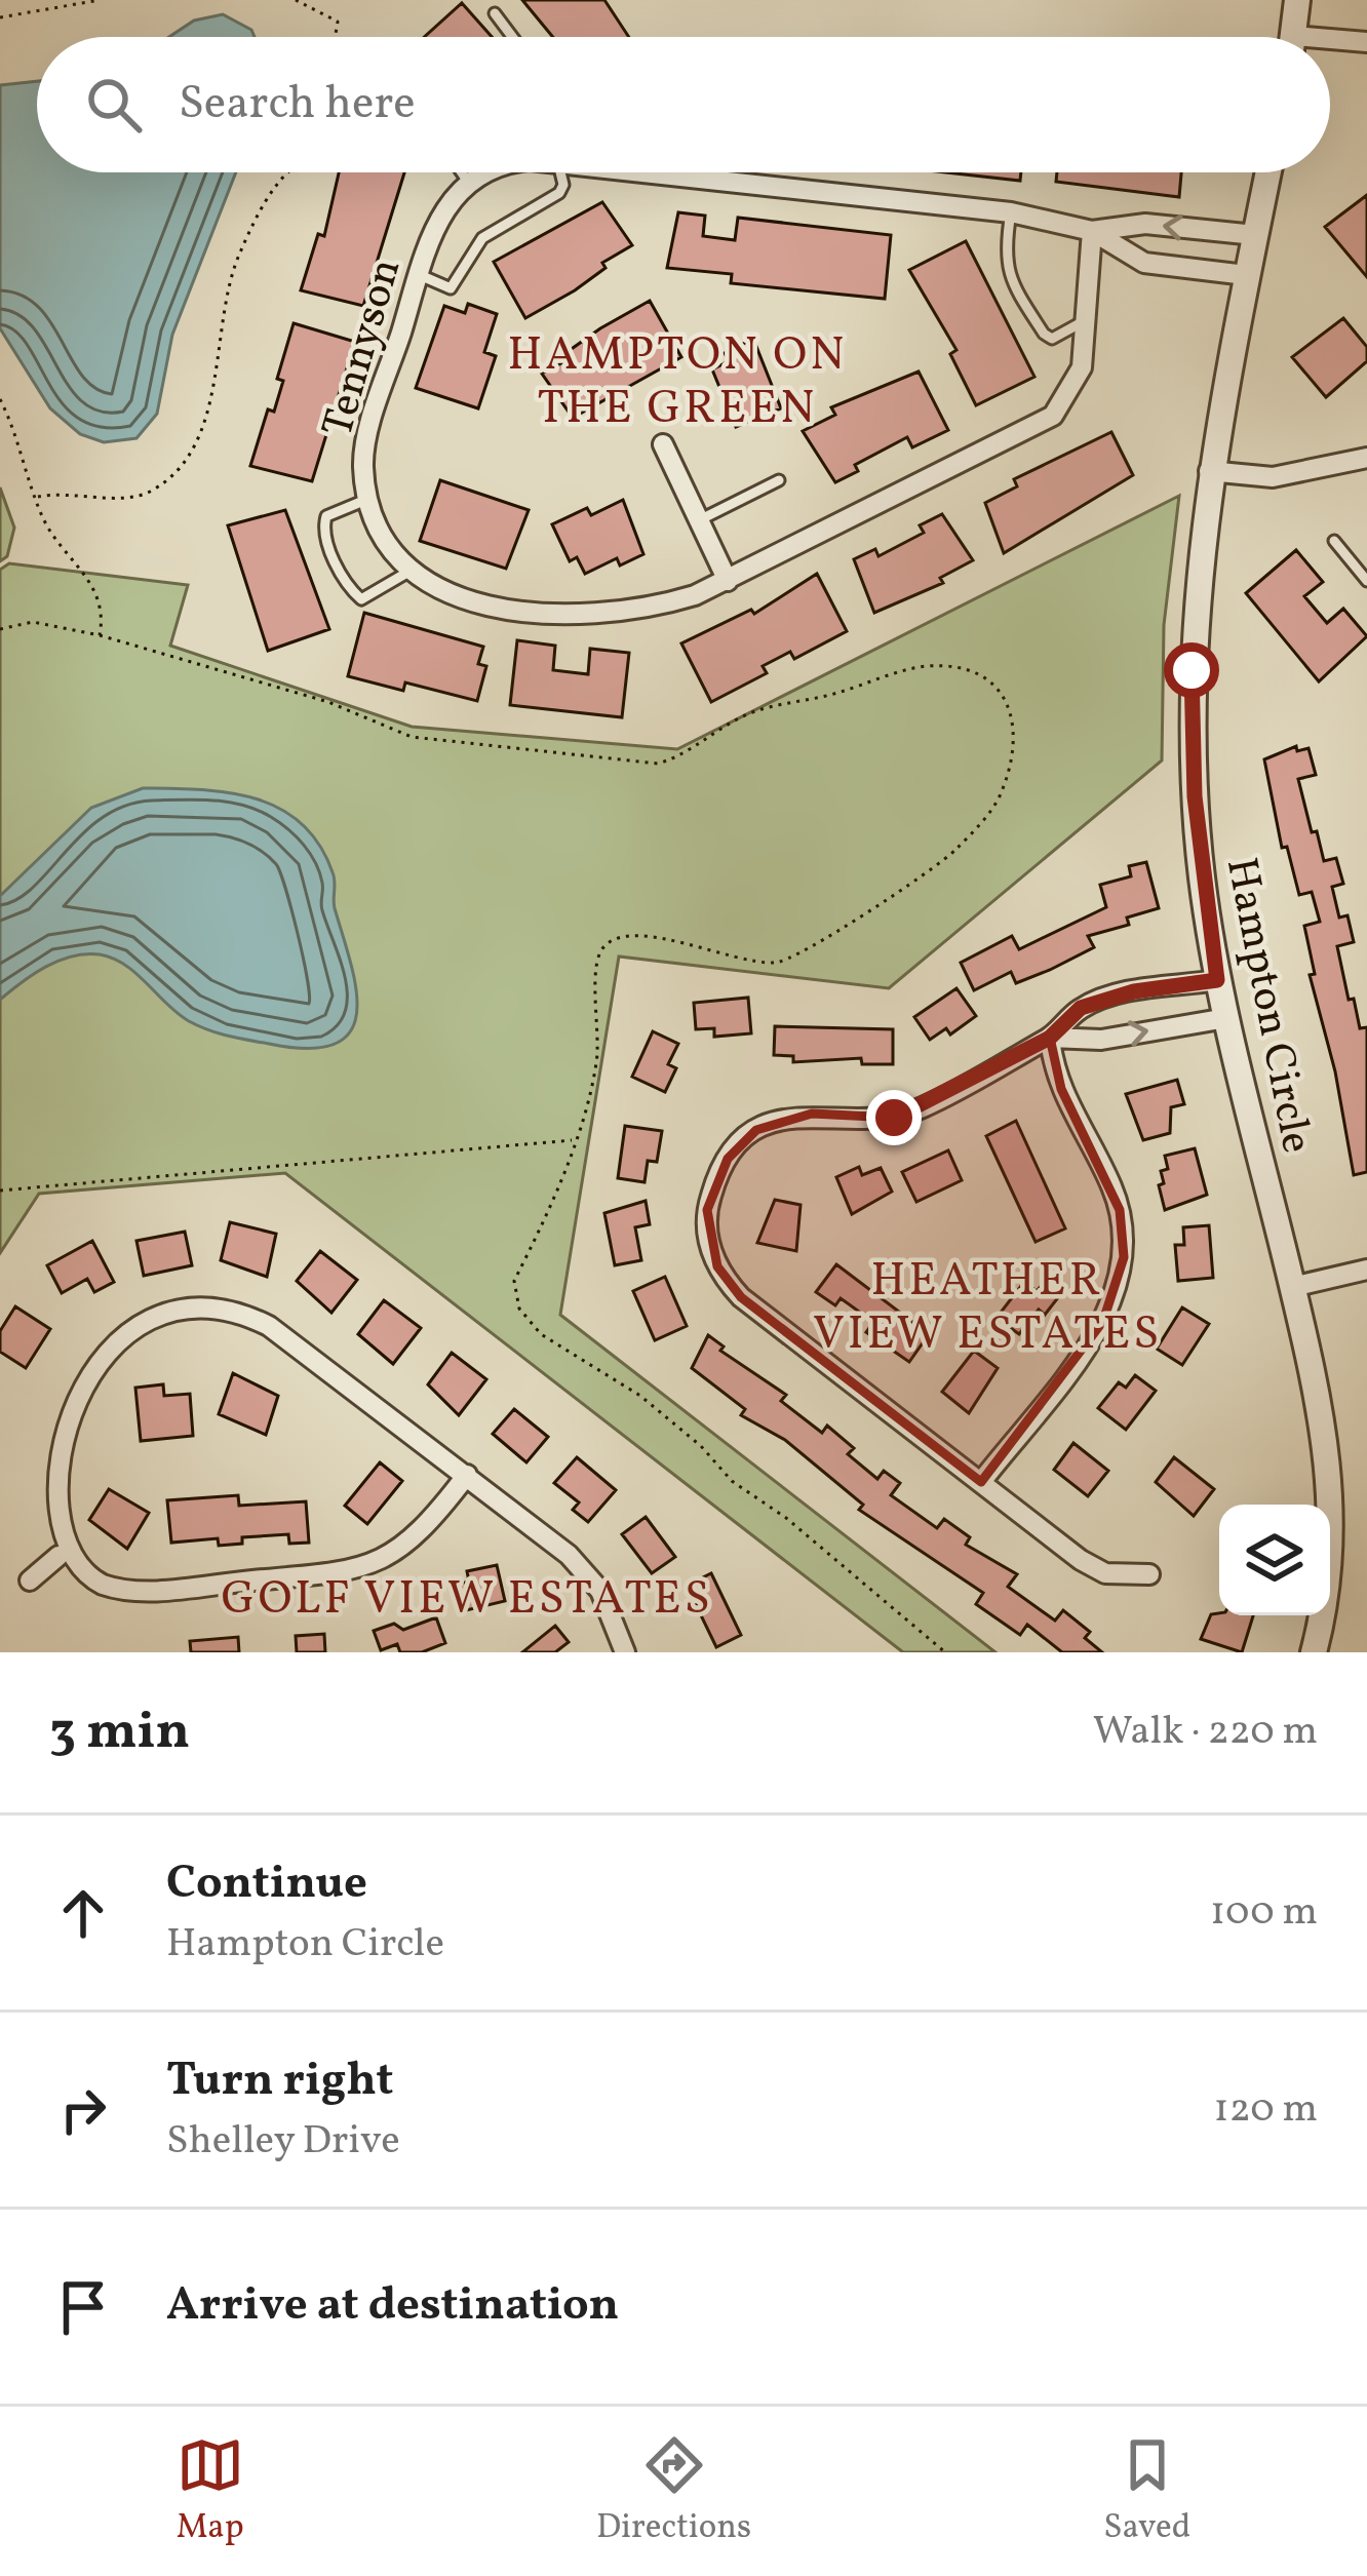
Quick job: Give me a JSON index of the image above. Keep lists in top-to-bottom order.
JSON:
{
  "streets": {
    "street": ["Tennyson", "Hampton Circle"]
  },
  "districts": ["HAMPTON ON THE GREEN", "HEATHER VIEW ESTATES", "GOLF VIEW ESTATES"],
  "page": {
    "search": "Search here",
    "heading": ["3 min", "Walk · 220 m"],
    "list": [
      ["Continue", "Hampton Circle", "100 m"],
      ["Turn right", "Shelley Drive", "120 m"],
      "Arrive at destination"
    ],
    "nav": ["Map", "Directions", "Saved"]
  }
}
